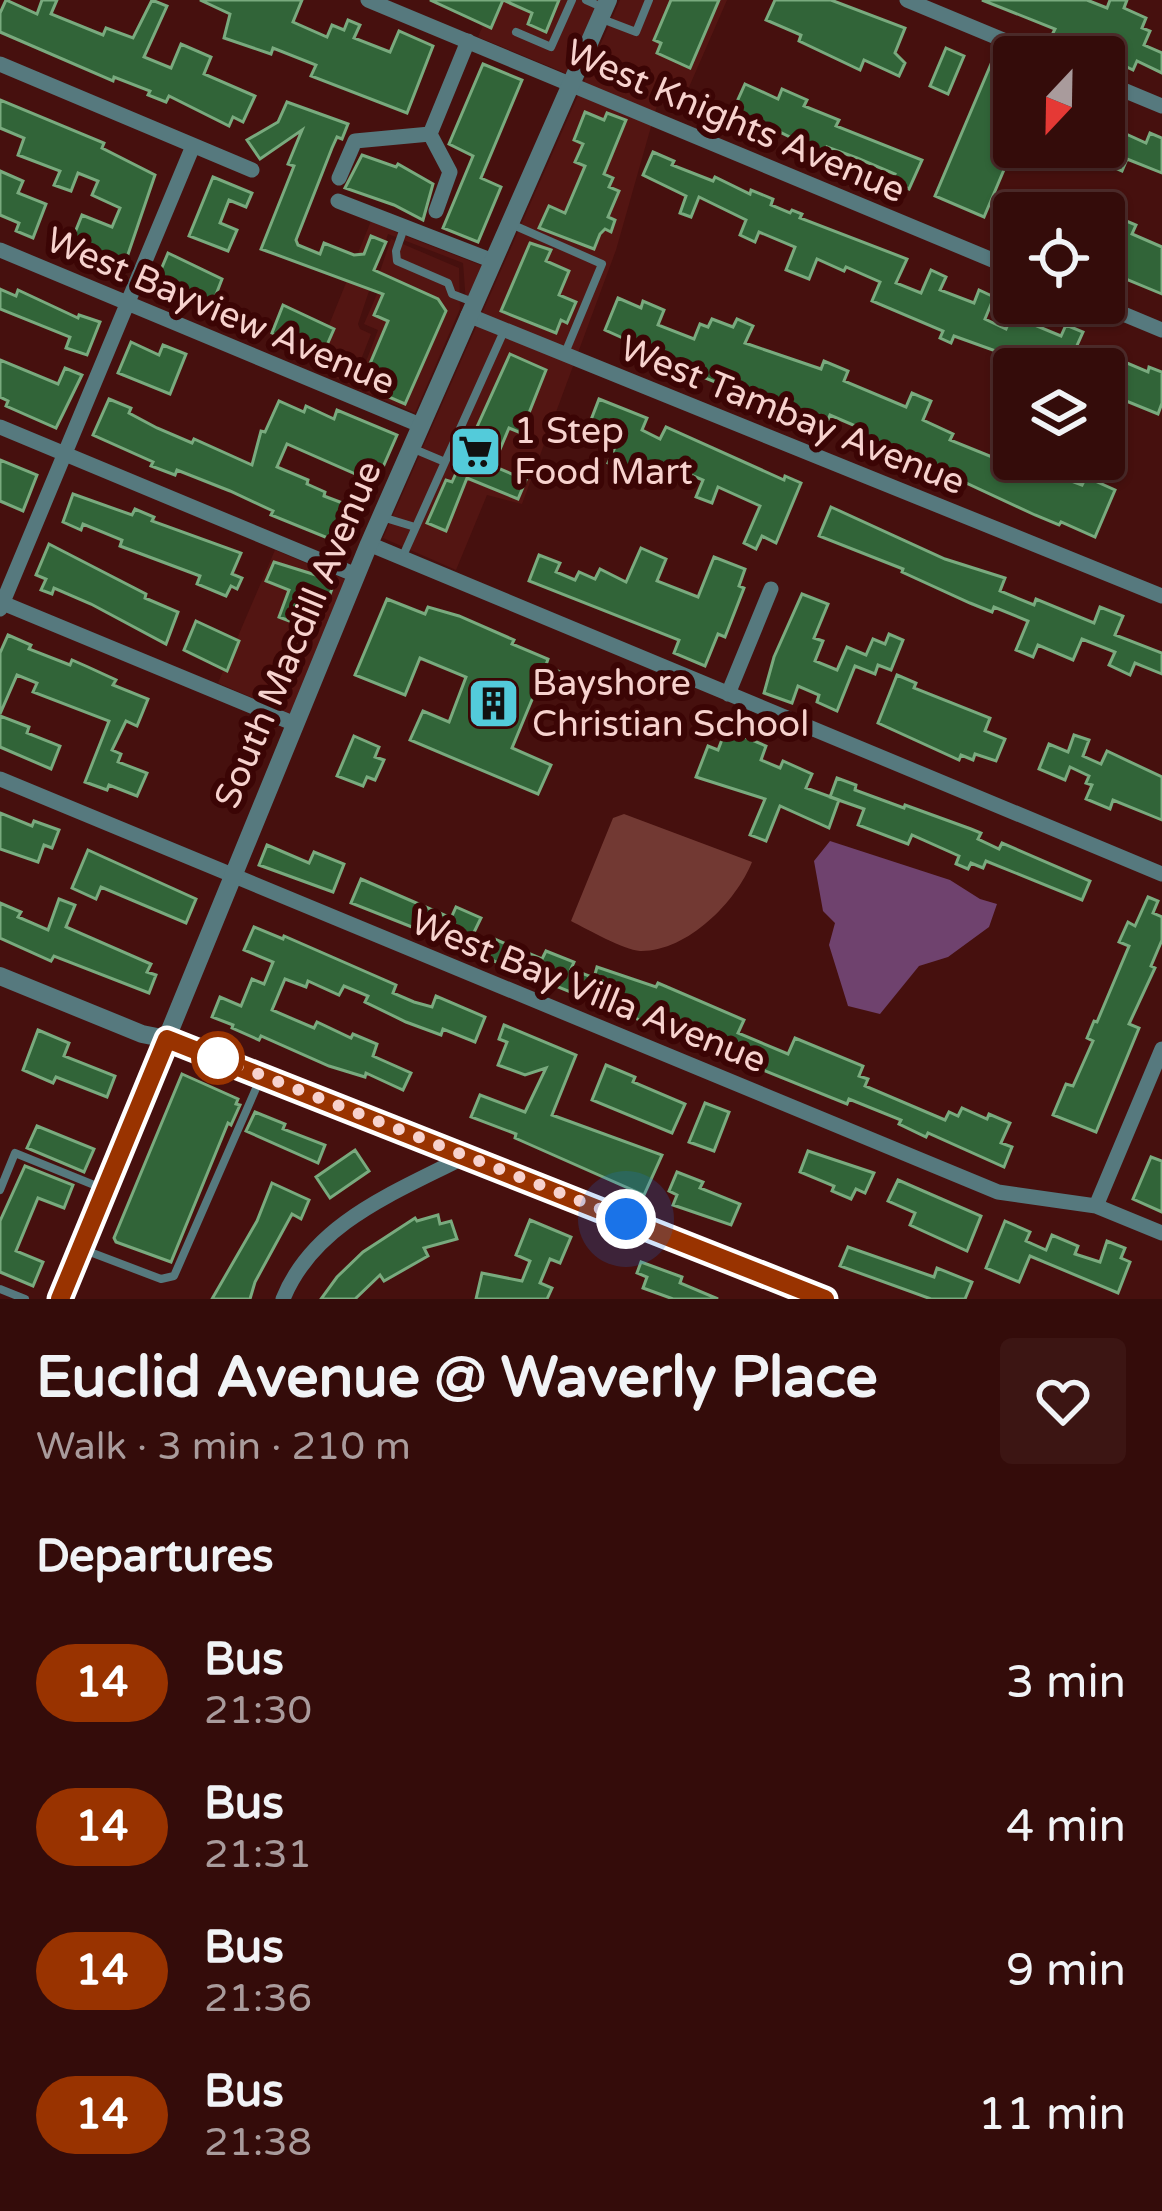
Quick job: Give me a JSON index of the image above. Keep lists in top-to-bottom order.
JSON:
{
  "streets": {
    "street": [
      "West Knights Avenue",
      "West Bayview Avenue",
      "West Tambay Avenue",
      "South Macdill Avenue",
      "West Bay Villa Avenue"
    ]
  },
  "crossings": [
    ["West Knights Avenue", "South Macdill Avenue"],
    ["West Bayview Avenue", "South Macdill Avenue"],
    ["West Tambay Avenue", "South Macdill Avenue"],
    ["South Macdill Avenue", "West Bay Villa Avenue"]
  ],
  "places": {
    "supermarket": ["1 Step Food Mart"],
    "building": ["Bayshore Christian School"]
  },
  "lines": ["bus line 14"],
  "north": "bottom",
  "page": {
    "heading": [
      ["Euclid Avenue @ Waverly Place", "Walk · 3 min · 210 m"],
      "Departures"
    ],
    "list": [
      {
        "mark": "14",
        "name": "Bus",
        "note": "21:30",
        "value": "3 min"
      },
      {
        "mark": "14",
        "name": "Bus",
        "note": "21:31",
        "value": "4 min"
      },
      {
        "mark": "14",
        "name": "Bus",
        "note": "21:36",
        "value": "9 min"
      },
      {
        "mark": "14",
        "name": "Bus",
        "note": "21:38",
        "value": "11 min"
      }
    ]
  }
}
